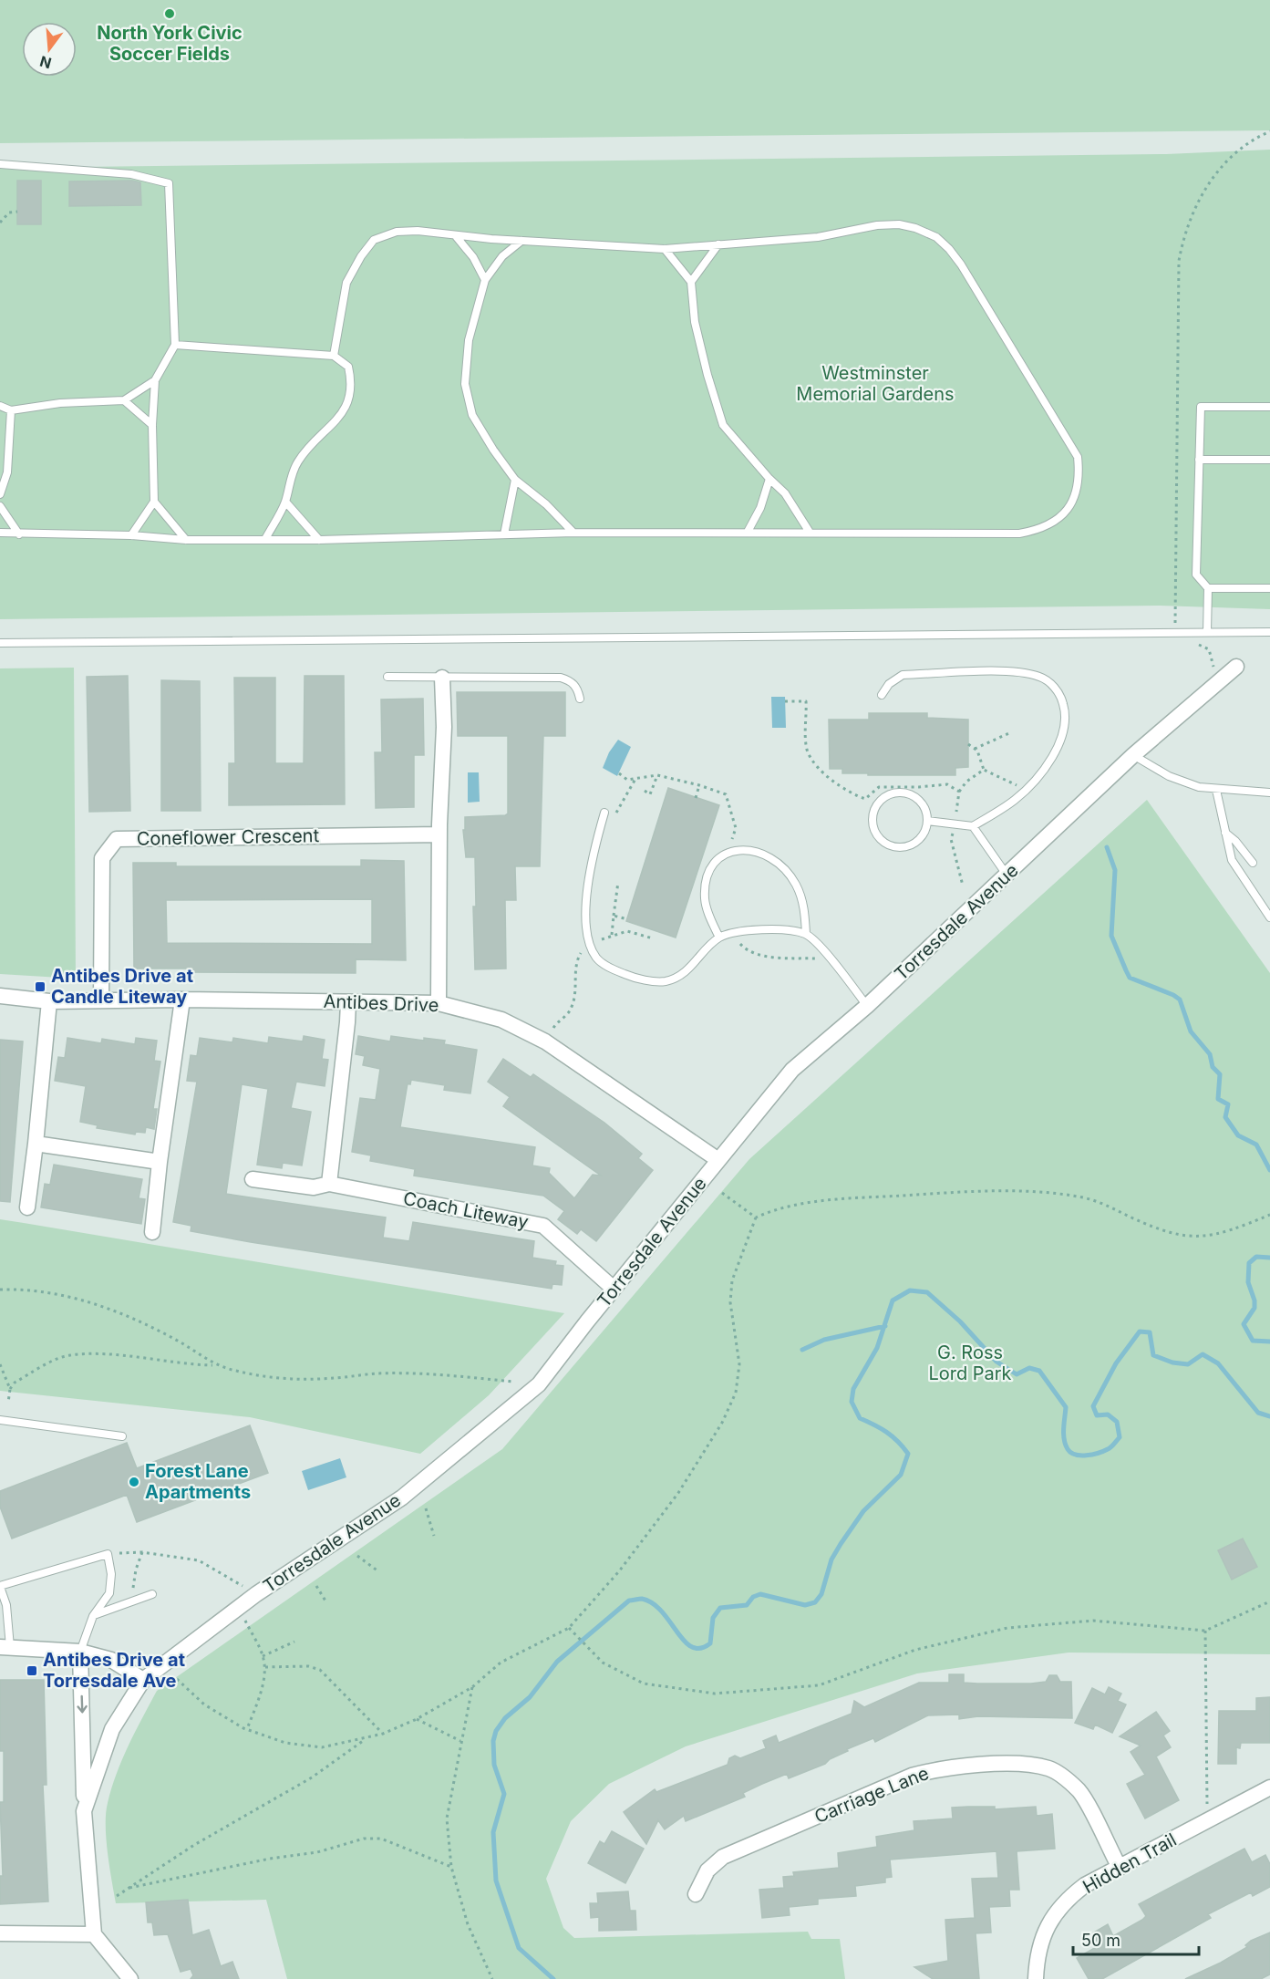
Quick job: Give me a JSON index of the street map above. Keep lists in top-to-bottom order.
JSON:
{
  "streets": {
    "street": [
      "Coneflower Crescent",
      "Torresdale Avenue",
      "Antibes Drive",
      "Coach Liteway",
      "Carriage Lane",
      "Hidden Trail"
    ]
  },
  "crossings": [
    ["Coneflower Crescent", "Antibes Drive"],
    ["Torresdale Avenue", "Antibes Drive"],
    ["Torresdale Avenue", "Coach Liteway"],
    ["Carriage Lane", "Hidden Trail"]
  ],
  "parks": ["Westminster Memorial Gardens", "G. Ross Lord Park"],
  "places": {
    "other": ["North York Civic Soccer Fields", "Forest Lane Apartments"],
    "transit": ["Antibes Drive at Candle Liteway", "Antibes Drive at Torresdale Ave"]
  },
  "scale_bar": "50 m",
  "north": "bottom"
}
